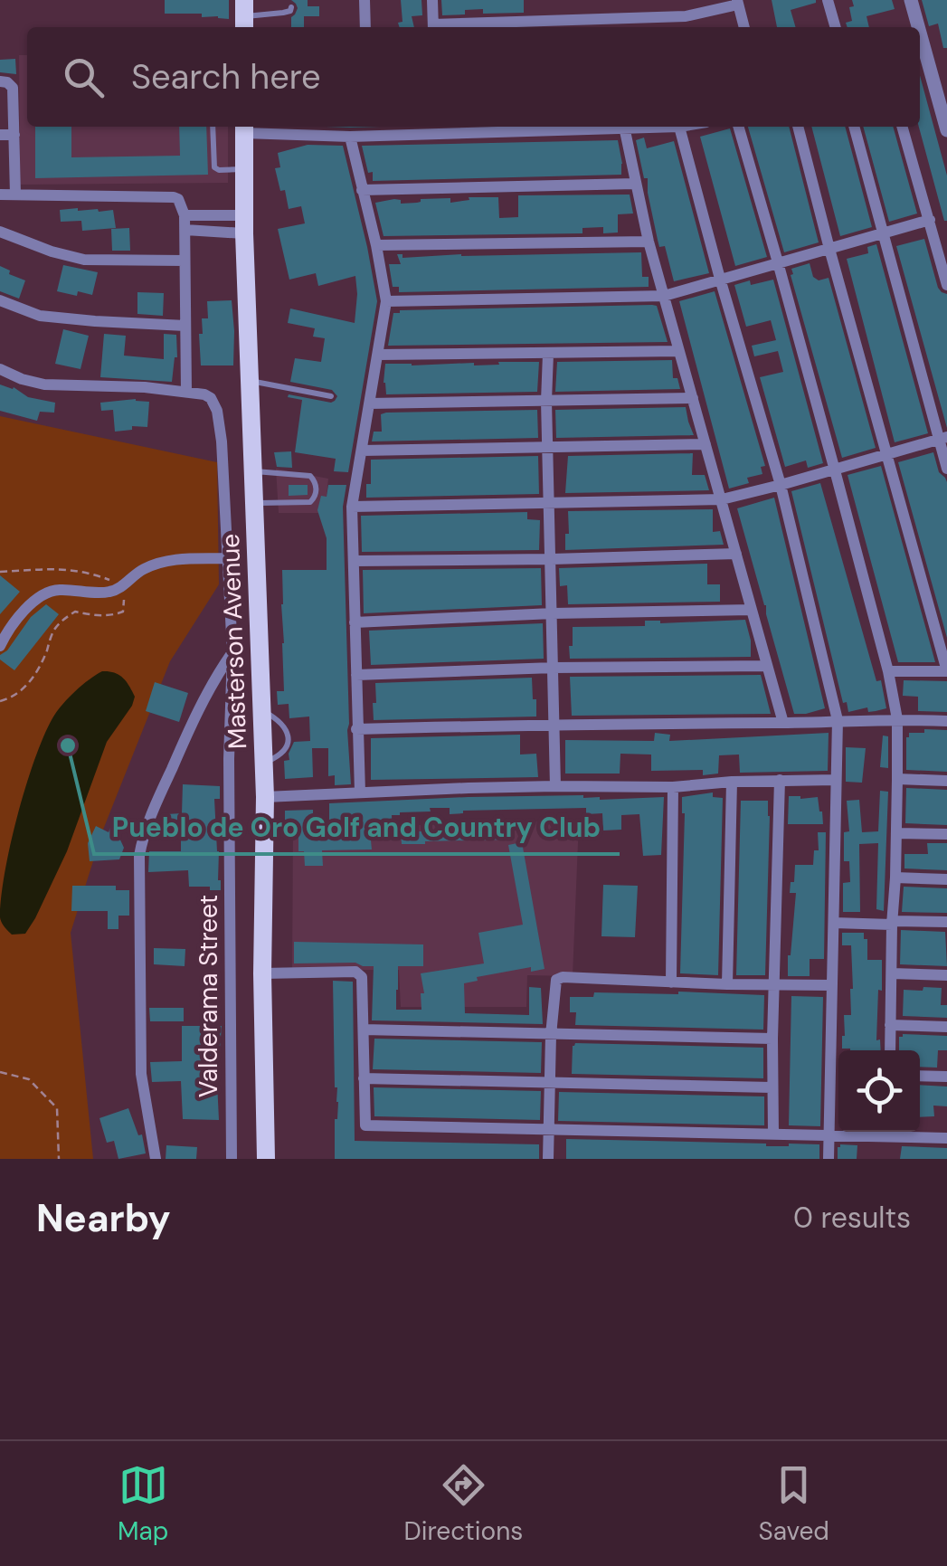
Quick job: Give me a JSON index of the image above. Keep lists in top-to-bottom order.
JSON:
{
  "streets": {
    "main road": ["Masterson Avenue"],
    "street": ["Valderama Street"]
  },
  "places": ["Pueblo de Oro Golf and Country Club"],
  "page": {
    "search": "Search here",
    "heading": ["Nearby", "0 results"],
    "nav": ["Map", "Directions", "Saved"]
  }
}
